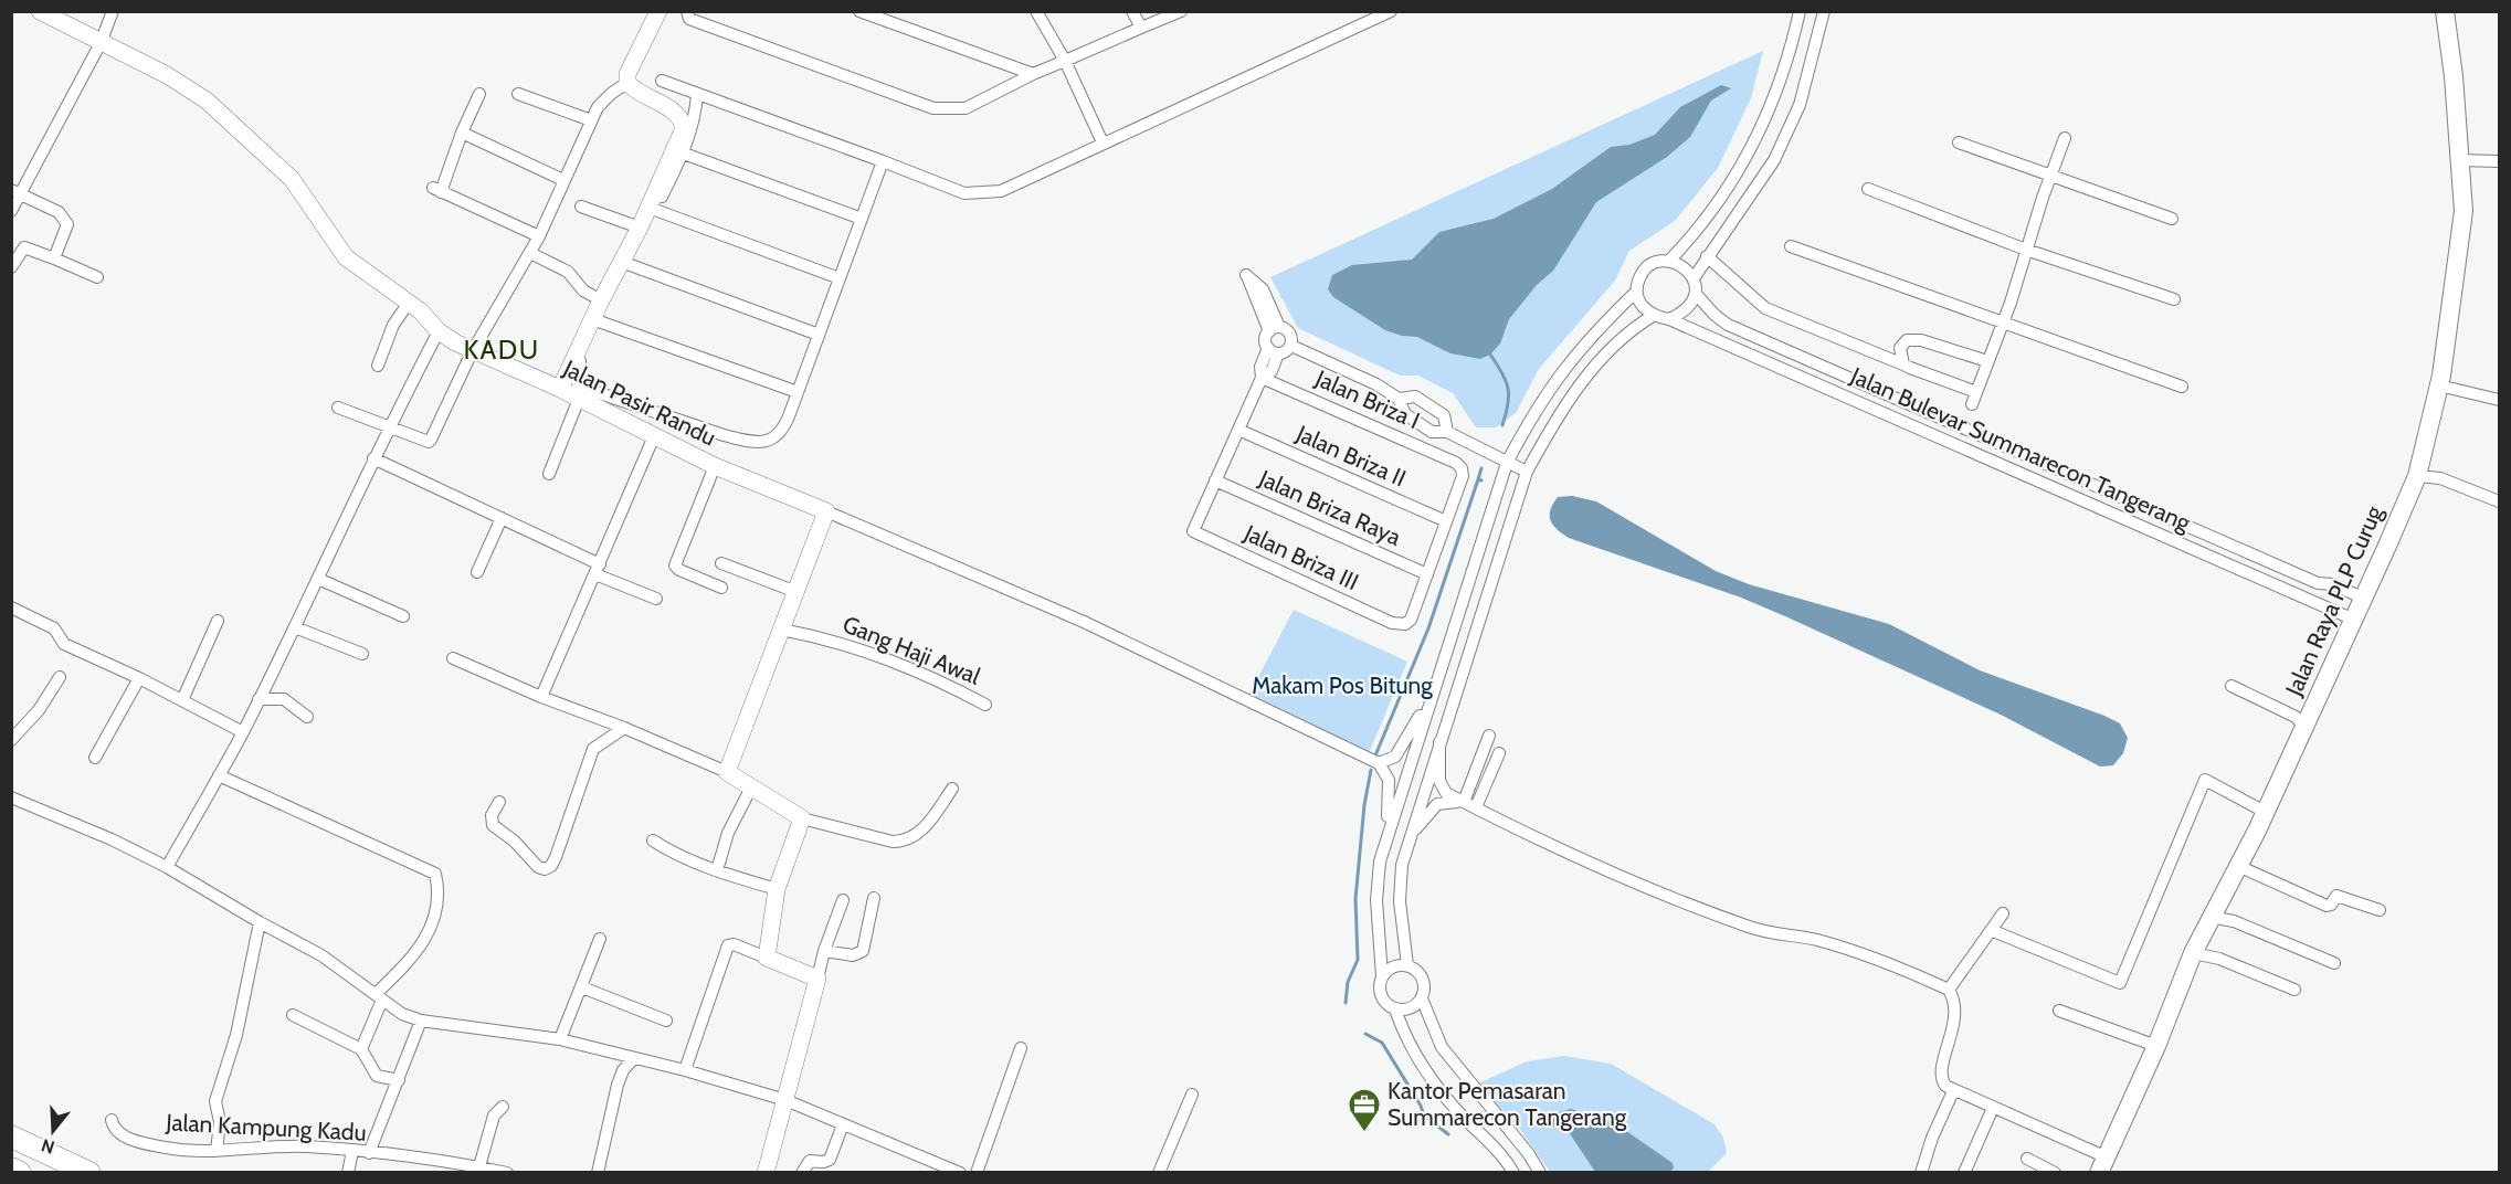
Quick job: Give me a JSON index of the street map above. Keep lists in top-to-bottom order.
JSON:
{
  "streets": {
    "main road": ["Jalan Raya PLP Curug"],
    "street": [
      "Jalan Briza I",
      "Jalan Pasir Randu",
      "Jalan Bulevar Summarecon Tangerang",
      "Jalan Briza II",
      "Jalan Briza Raya",
      "Jalan Briza III",
      "Gang Haji Awal",
      "Jalan Kampung Kadu"
    ]
  },
  "crossings": [
    ["Jalan Briza I", "Jalan Briza II"],
    ["Jalan Bulevar Summarecon Tangerang", "Jalan Raya PLP Curug"],
    ["Jalan Briza Raya", "Jalan Briza III"]
  ],
  "districts": ["KADU"],
  "parks": ["Makam Pos Bitung"],
  "places": {
    "office": ["Kantor Pemasaran Summarecon Tangerang"]
  },
  "north": "bottom"
}
